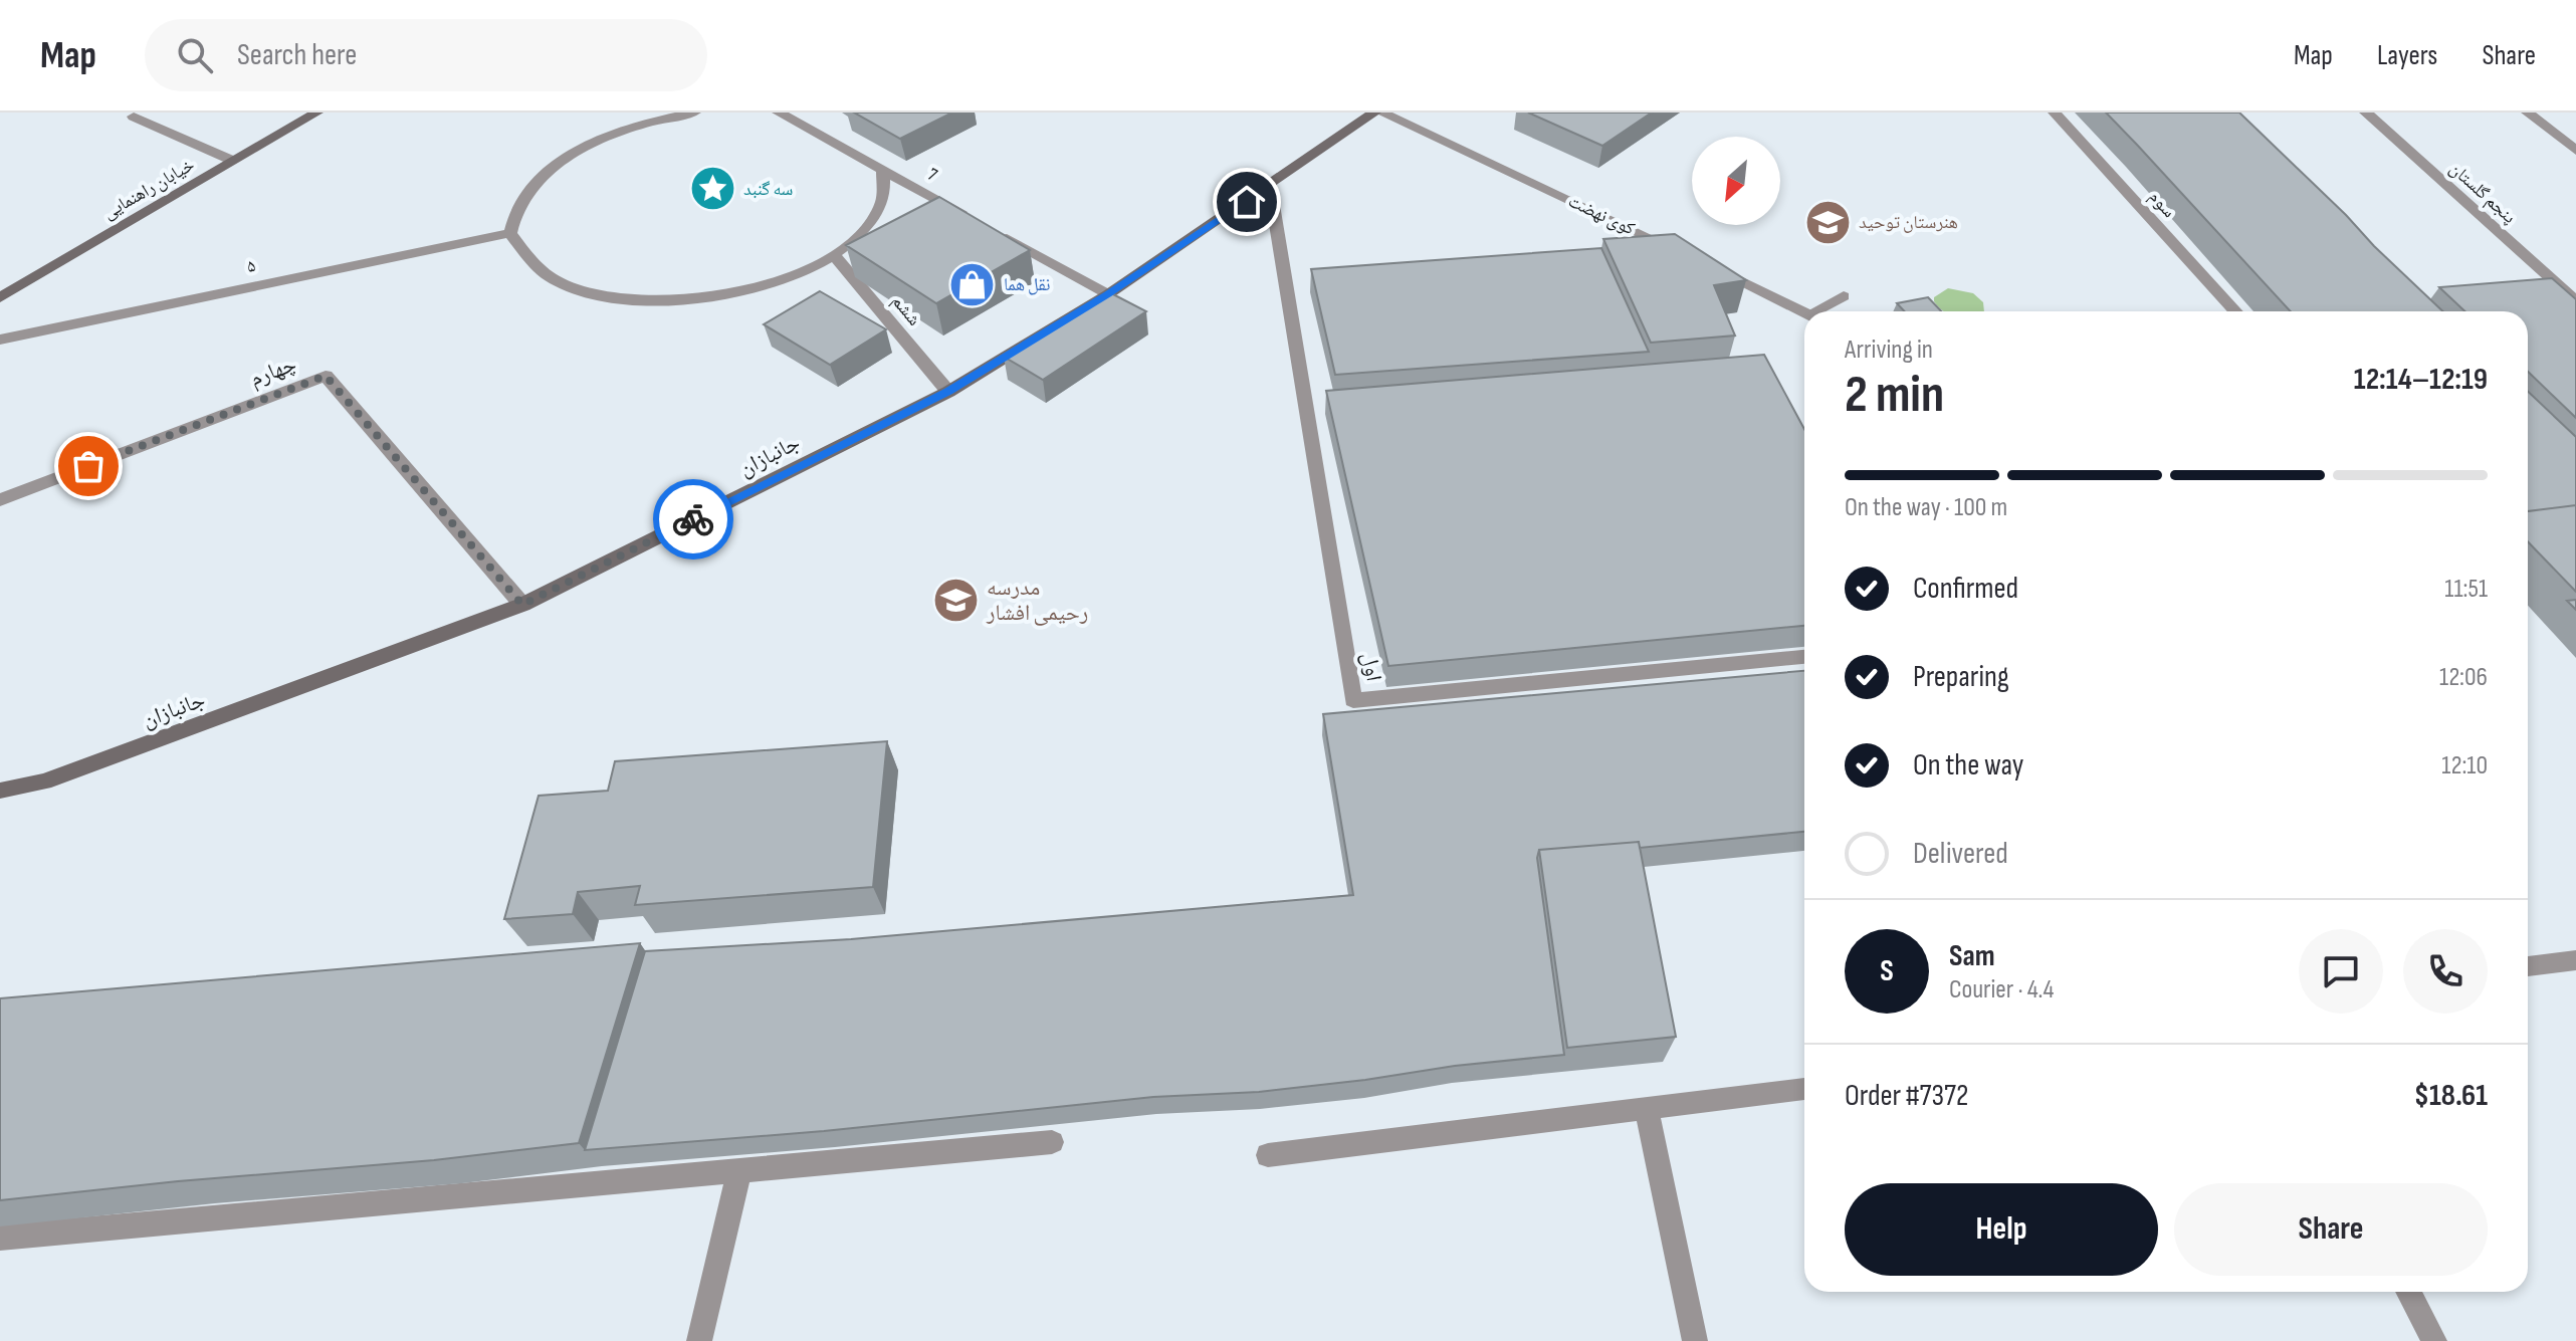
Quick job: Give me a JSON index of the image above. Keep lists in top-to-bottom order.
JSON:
{
  "streets": {
    "main road": ["خیابان راهنمایی", "جانبازان"],
    "street": [
      "7",
      "پنجم گلستان",
      "سوم",
      "کوی نهضت",
      "۵",
      "ششم",
      "چهارم",
      "اول"
    ]
  },
  "crossings": [
    ["ششم", "جانبازان"],
    ["چهارم", "جانبازان"],
    ["جانبازان", "اول"]
  ],
  "places": {
    "place": ["سه گنبد"],
    "school or university": ["هنرستان توحید", "مدرسه رحیمی افشار"],
    "shop": ["نقل هما"]
  },
  "north": "bottom left",
  "page": {
    "header": "Map",
    "search": "Search here",
    "nav": ["Map", "Layers", "Share"],
    "heading": ["2 min", "Arriving in", "12:14–12:19"],
    "panel": [
      "Sam",
      "Courier · 4.4",
      "Order #7372",
      "$18.61"
    ],
    "bar": "On the way · 100 m",
    "list": [
      ["Confirmed", "11:51"],
      ["Preparing", "12:06"],
      ["On the way", "12:10"],
      "Delivered"
    ],
    "round": "S",
    "buttons": ["Help", "Share"]
  }
}
